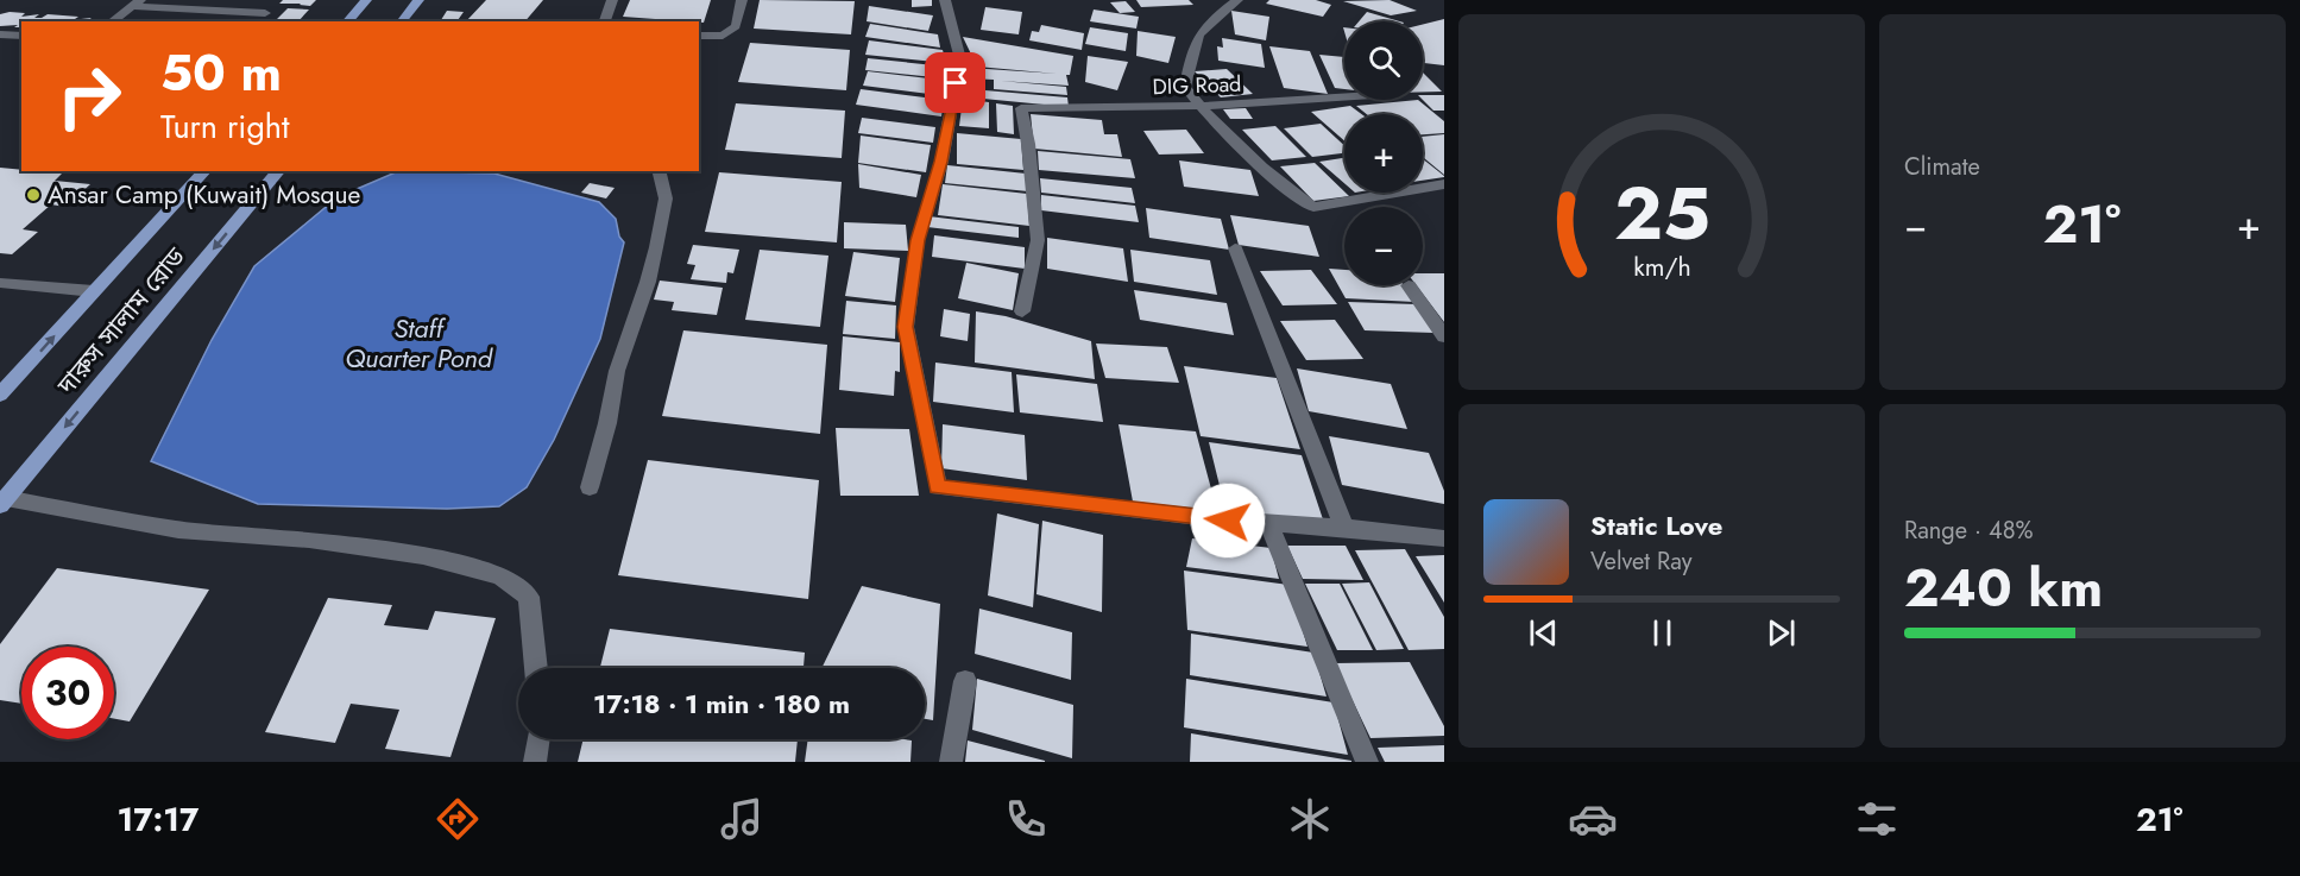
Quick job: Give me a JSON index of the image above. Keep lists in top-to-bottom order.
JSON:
{
  "streets": {
    "main road": ["দারুস সালাম রোড"],
    "street": ["DIG Road"]
  },
  "water": ["Staff Quarter Pond"],
  "places": ["Ansar Camp (Kuwait) Mosque"],
  "page": {
    "tile": [
      "Climate",
      ["Range · 48%", "240 km"]
    ],
    "map_buttons": ["+", "−"],
    "turn": ["50 m", "Turn right"],
    "heat": ["−", "21°", "+"],
    "song": ["Static Love", "Velvet Ray"],
    "limit": "30",
    "trip": "17:18 · 1 min · 180 m",
    "tabs": ["17:17", "21°"],
    "gauge": ["25", "km/h"]
  }
}
